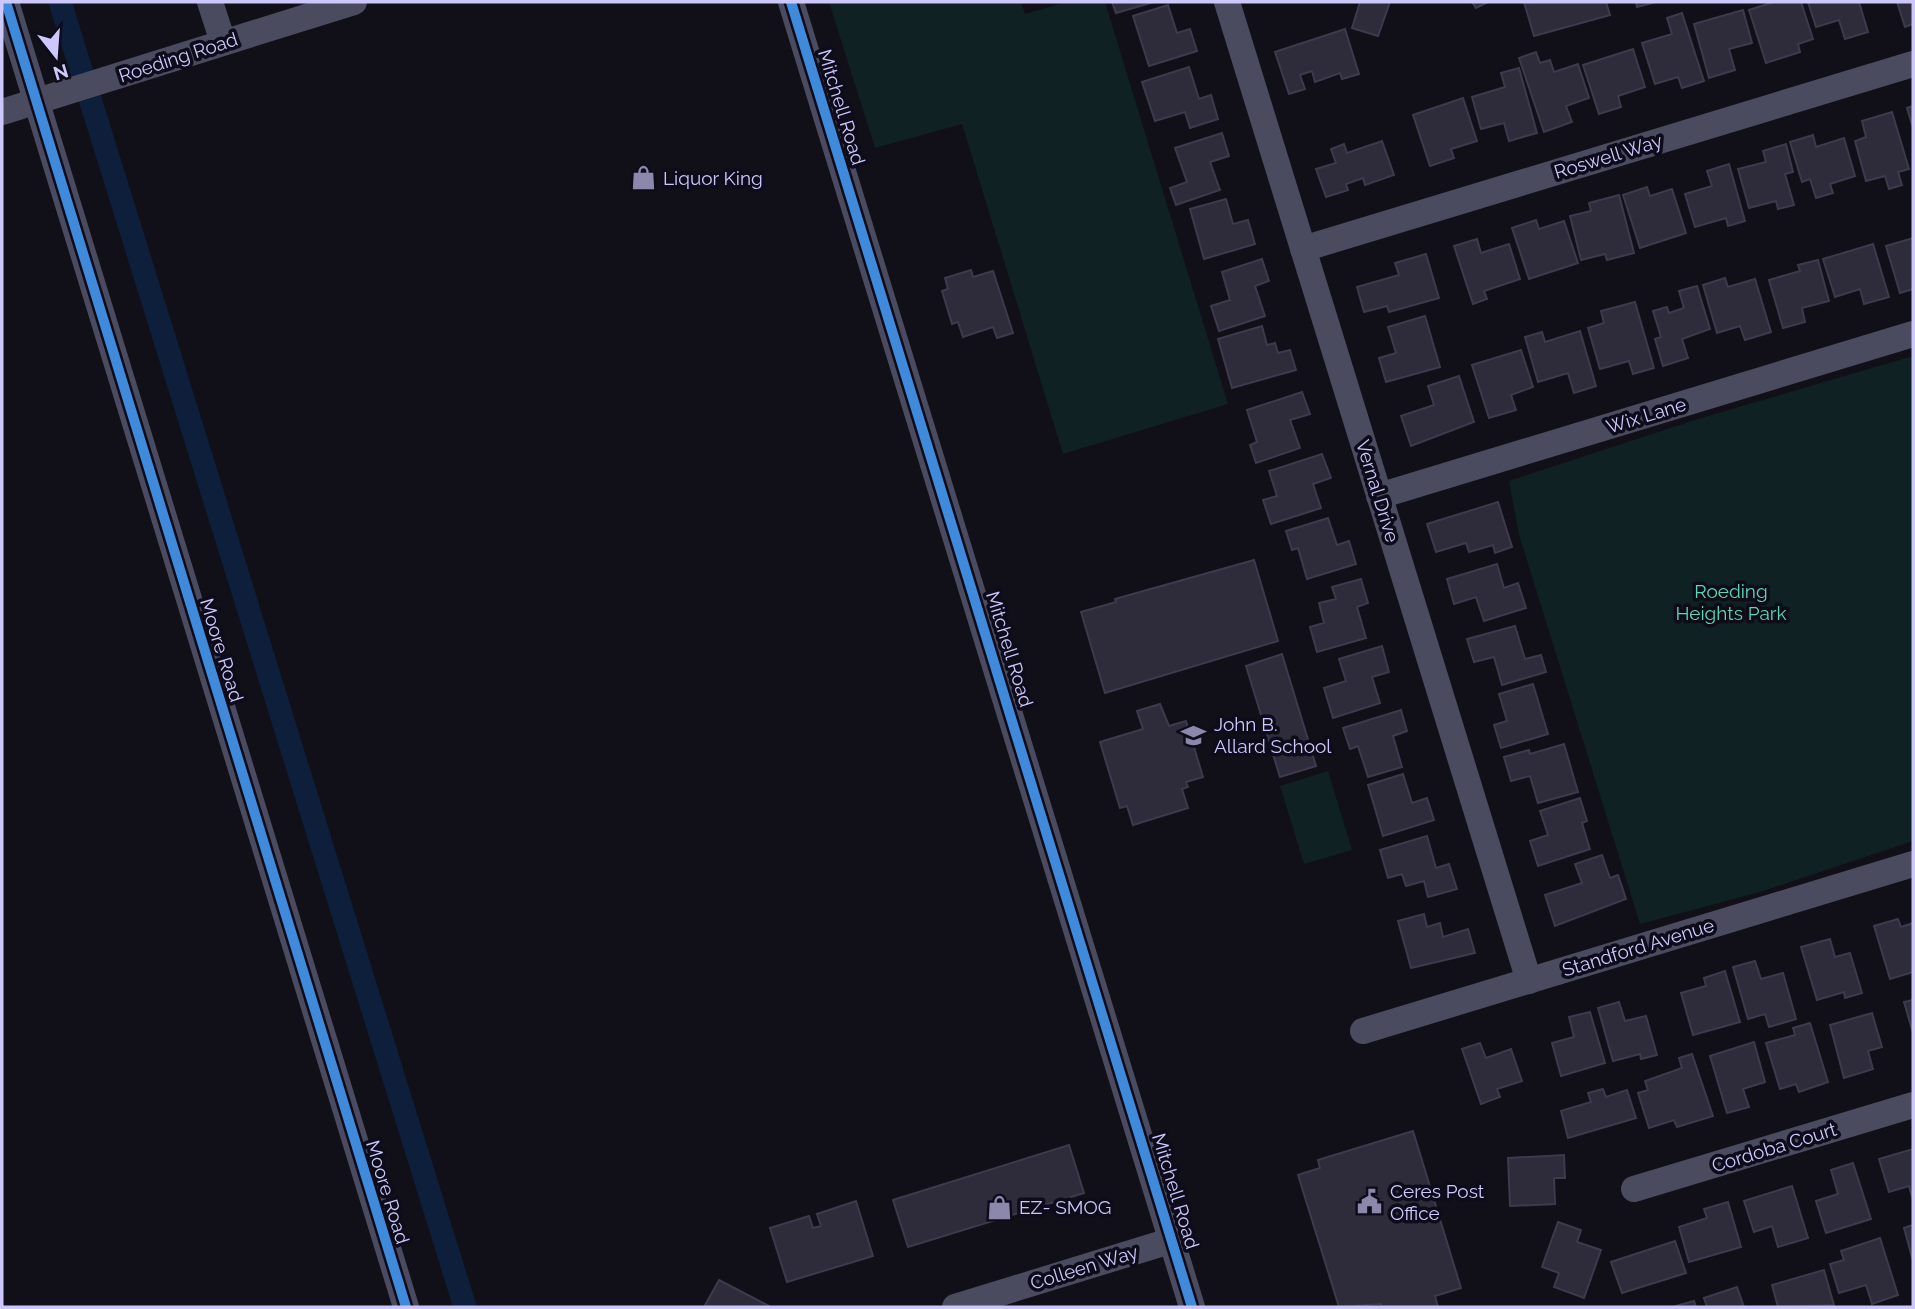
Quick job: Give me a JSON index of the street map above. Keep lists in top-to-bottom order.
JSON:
{
  "streets": {
    "street": [
      "Roeding Road",
      "Mitchell Road",
      "Roswell Way",
      "Wix Lane",
      "Vernal Drive",
      "Moore Road",
      "Standford Avenue",
      "Cordoba Court",
      "Colleen Way"
    ]
  },
  "crossings": [
    ["Roeding Road", "Moore Road"],
    ["Mitchell Road", "Colleen Way"],
    ["Roswell Way", "Vernal Drive"],
    ["Wix Lane", "Vernal Drive"],
    ["Vernal Drive", "Standford Avenue"]
  ],
  "parks": ["Roeding Heights Park"],
  "places": {
    "shop": ["Liquor King", "EZ- SMOG"],
    "school or university": ["John B. Allard School"],
    "public building": ["Ceres Post Office"]
  },
  "north": "bottom"
}
